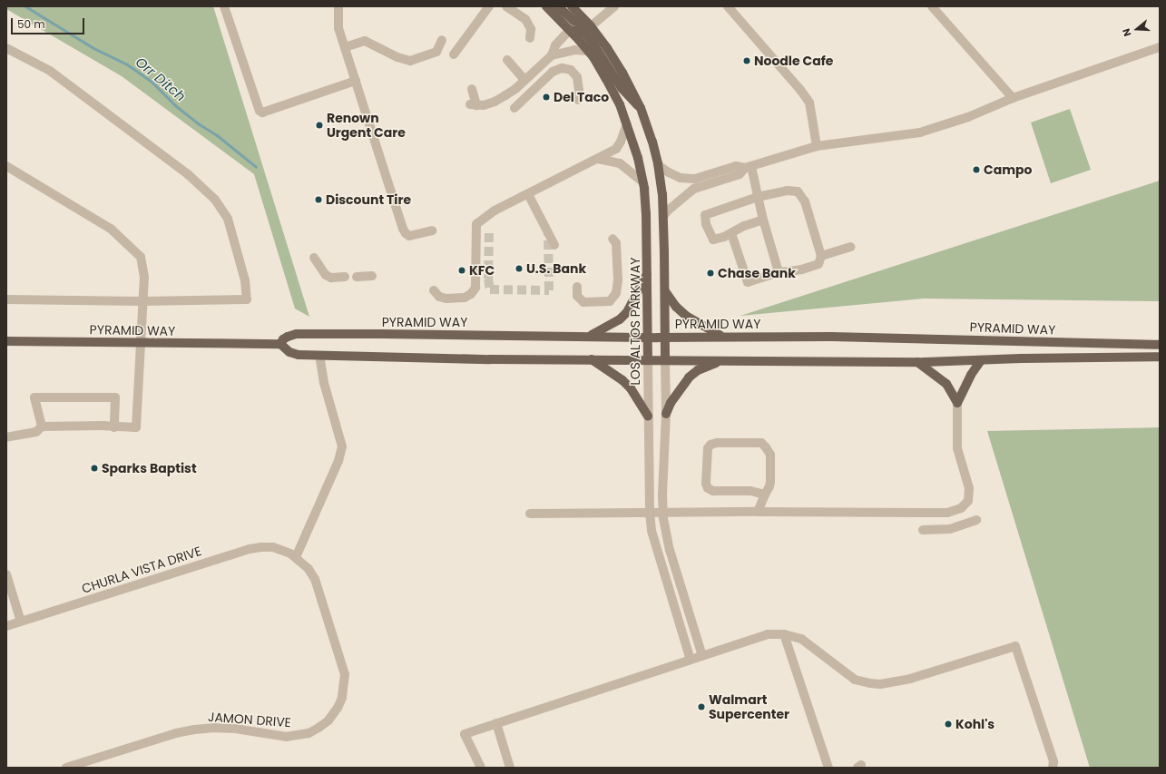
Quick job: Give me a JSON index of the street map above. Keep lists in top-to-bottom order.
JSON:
{
  "streets": {
    "main road": ["LOS ALTOS PARKWAY", "PYRAMID WAY"],
    "street": ["CHURLA VISTA DRIVE", "JAMON DRIVE"]
  },
  "crossings": [
    ["LOS ALTOS PARKWAY", "PYRAMID WAY"],
    ["CHURLA VISTA DRIVE", "JAMON DRIVE"]
  ],
  "water": ["Orr Ditch"],
  "places": [
    "Noodle Cafe",
    "Del Taco",
    "Renown Urgent Care",
    "Campo",
    "Discount Tire",
    "U.S. Bank",
    "KFC",
    "Chase Bank",
    "Sparks Baptist",
    "Walmart Supercenter",
    "Kohl's"
  ],
  "scale_bar": "50 m",
  "north": "left"
}
